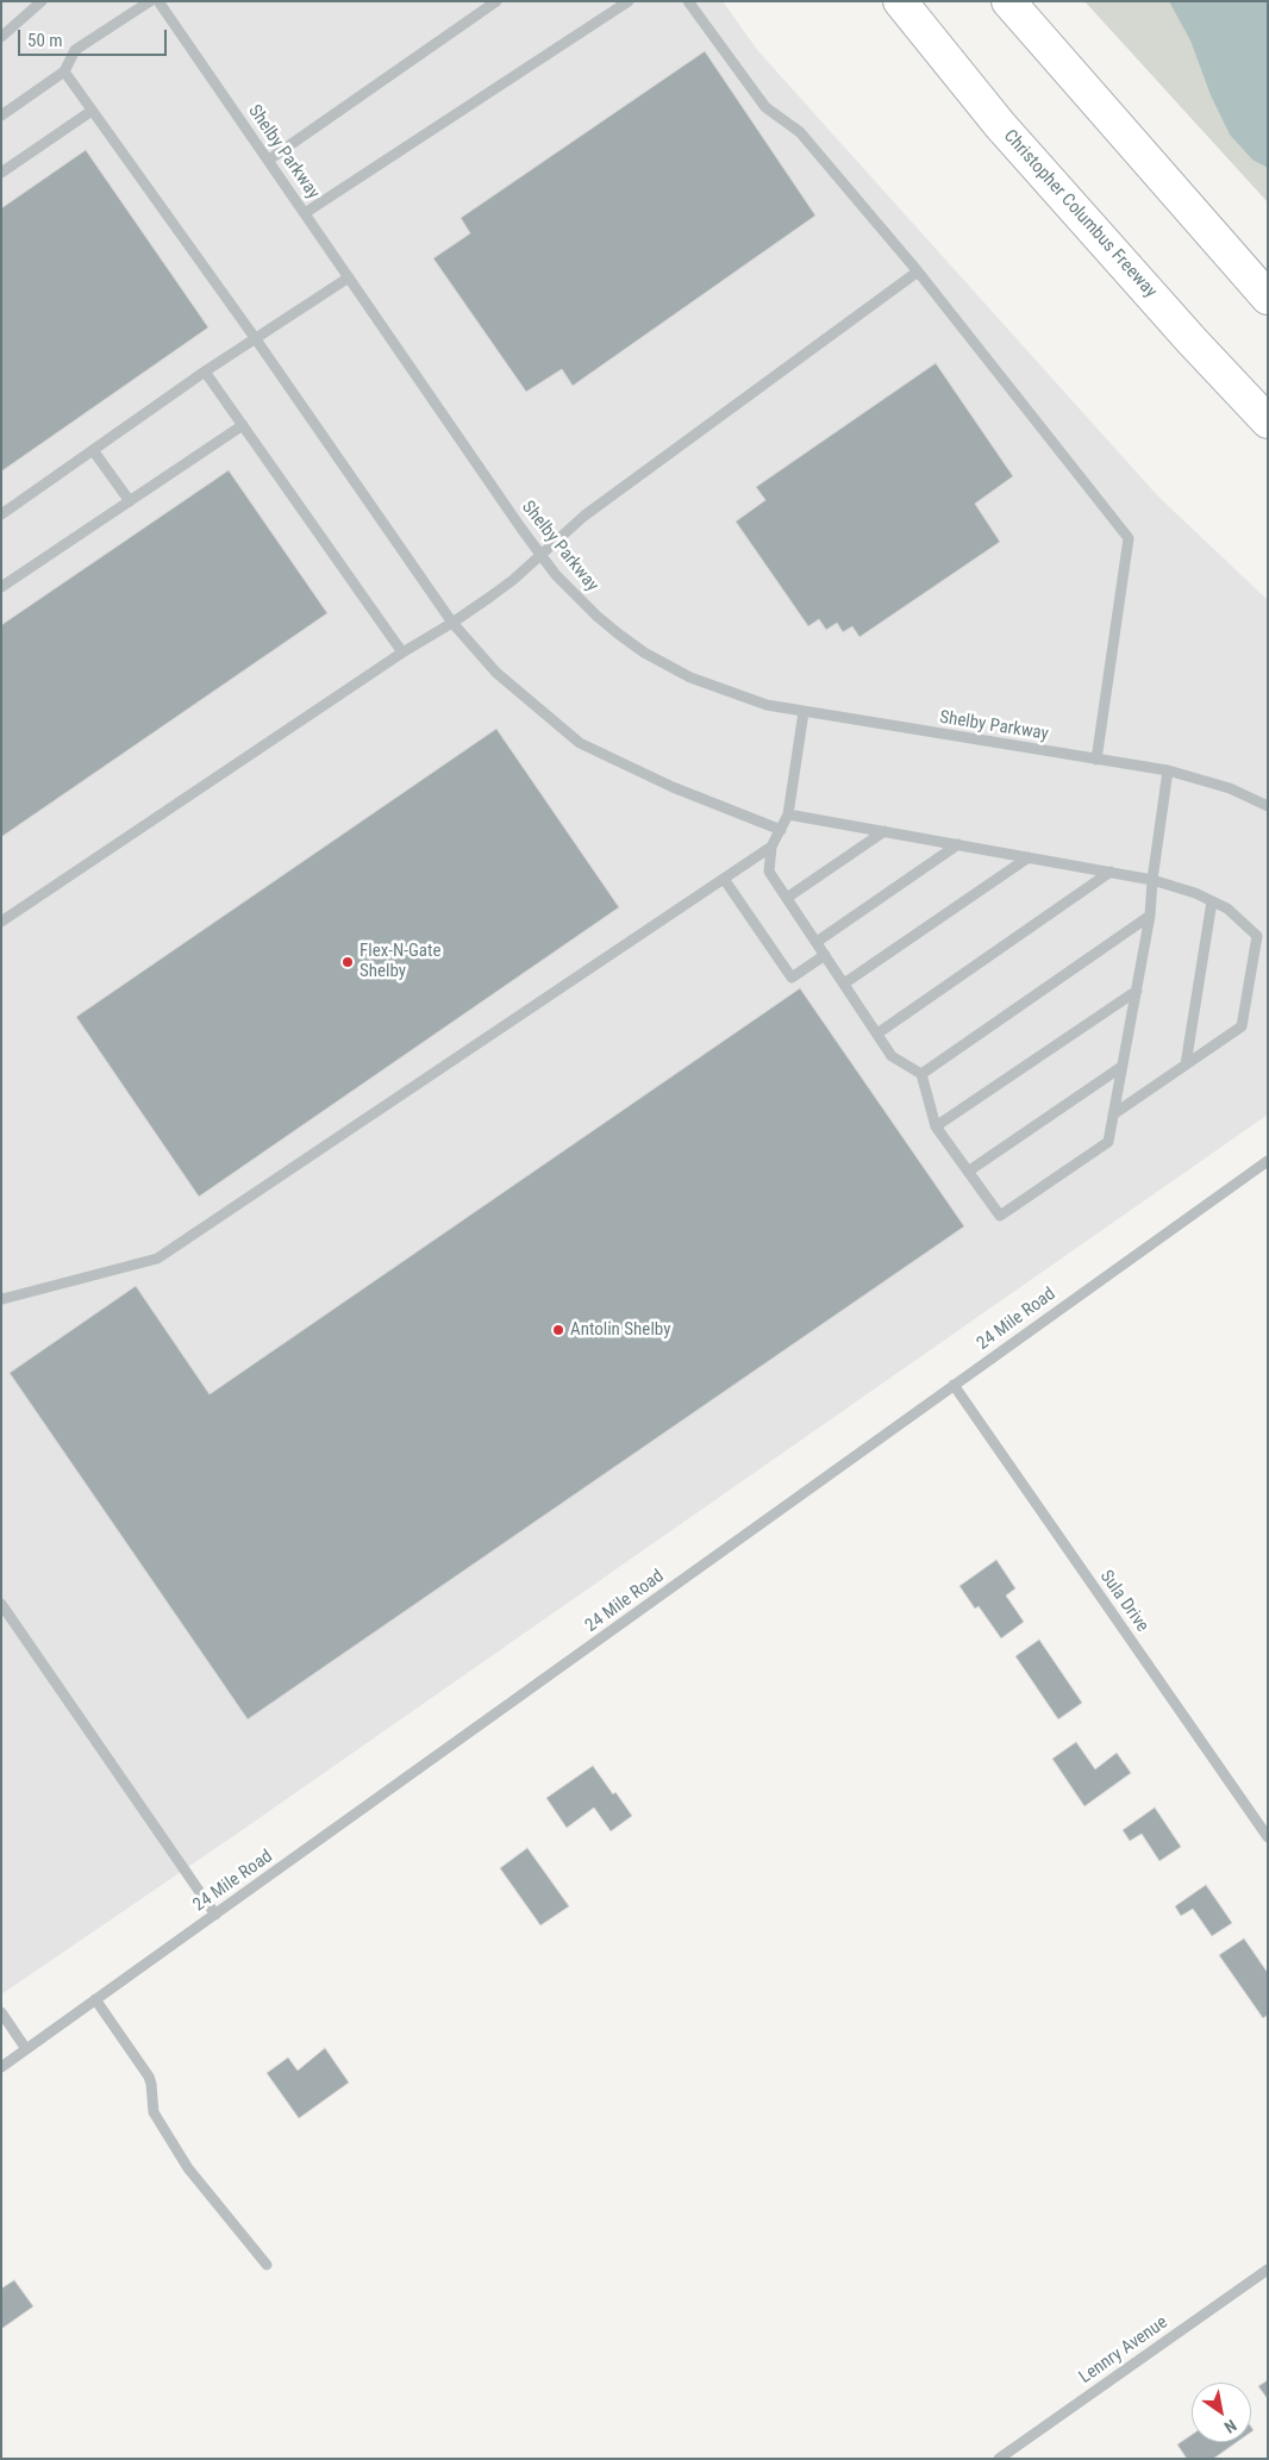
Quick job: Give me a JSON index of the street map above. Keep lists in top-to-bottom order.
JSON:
{
  "streets": {
    "highway": ["Christopher Columbus Freeway"],
    "street": [
      "Shelby Parkway",
      "24 Mile Road",
      "Sula Drive",
      "Lennry Avenue"
    ]
  },
  "crossings": [
    ["24 Mile Road", "Sula Drive"]
  ],
  "places": ["Flex-N-Gate Shelby", "Antolin Shelby"],
  "scale_bar": "50 m",
  "north": "bottom right"
}
